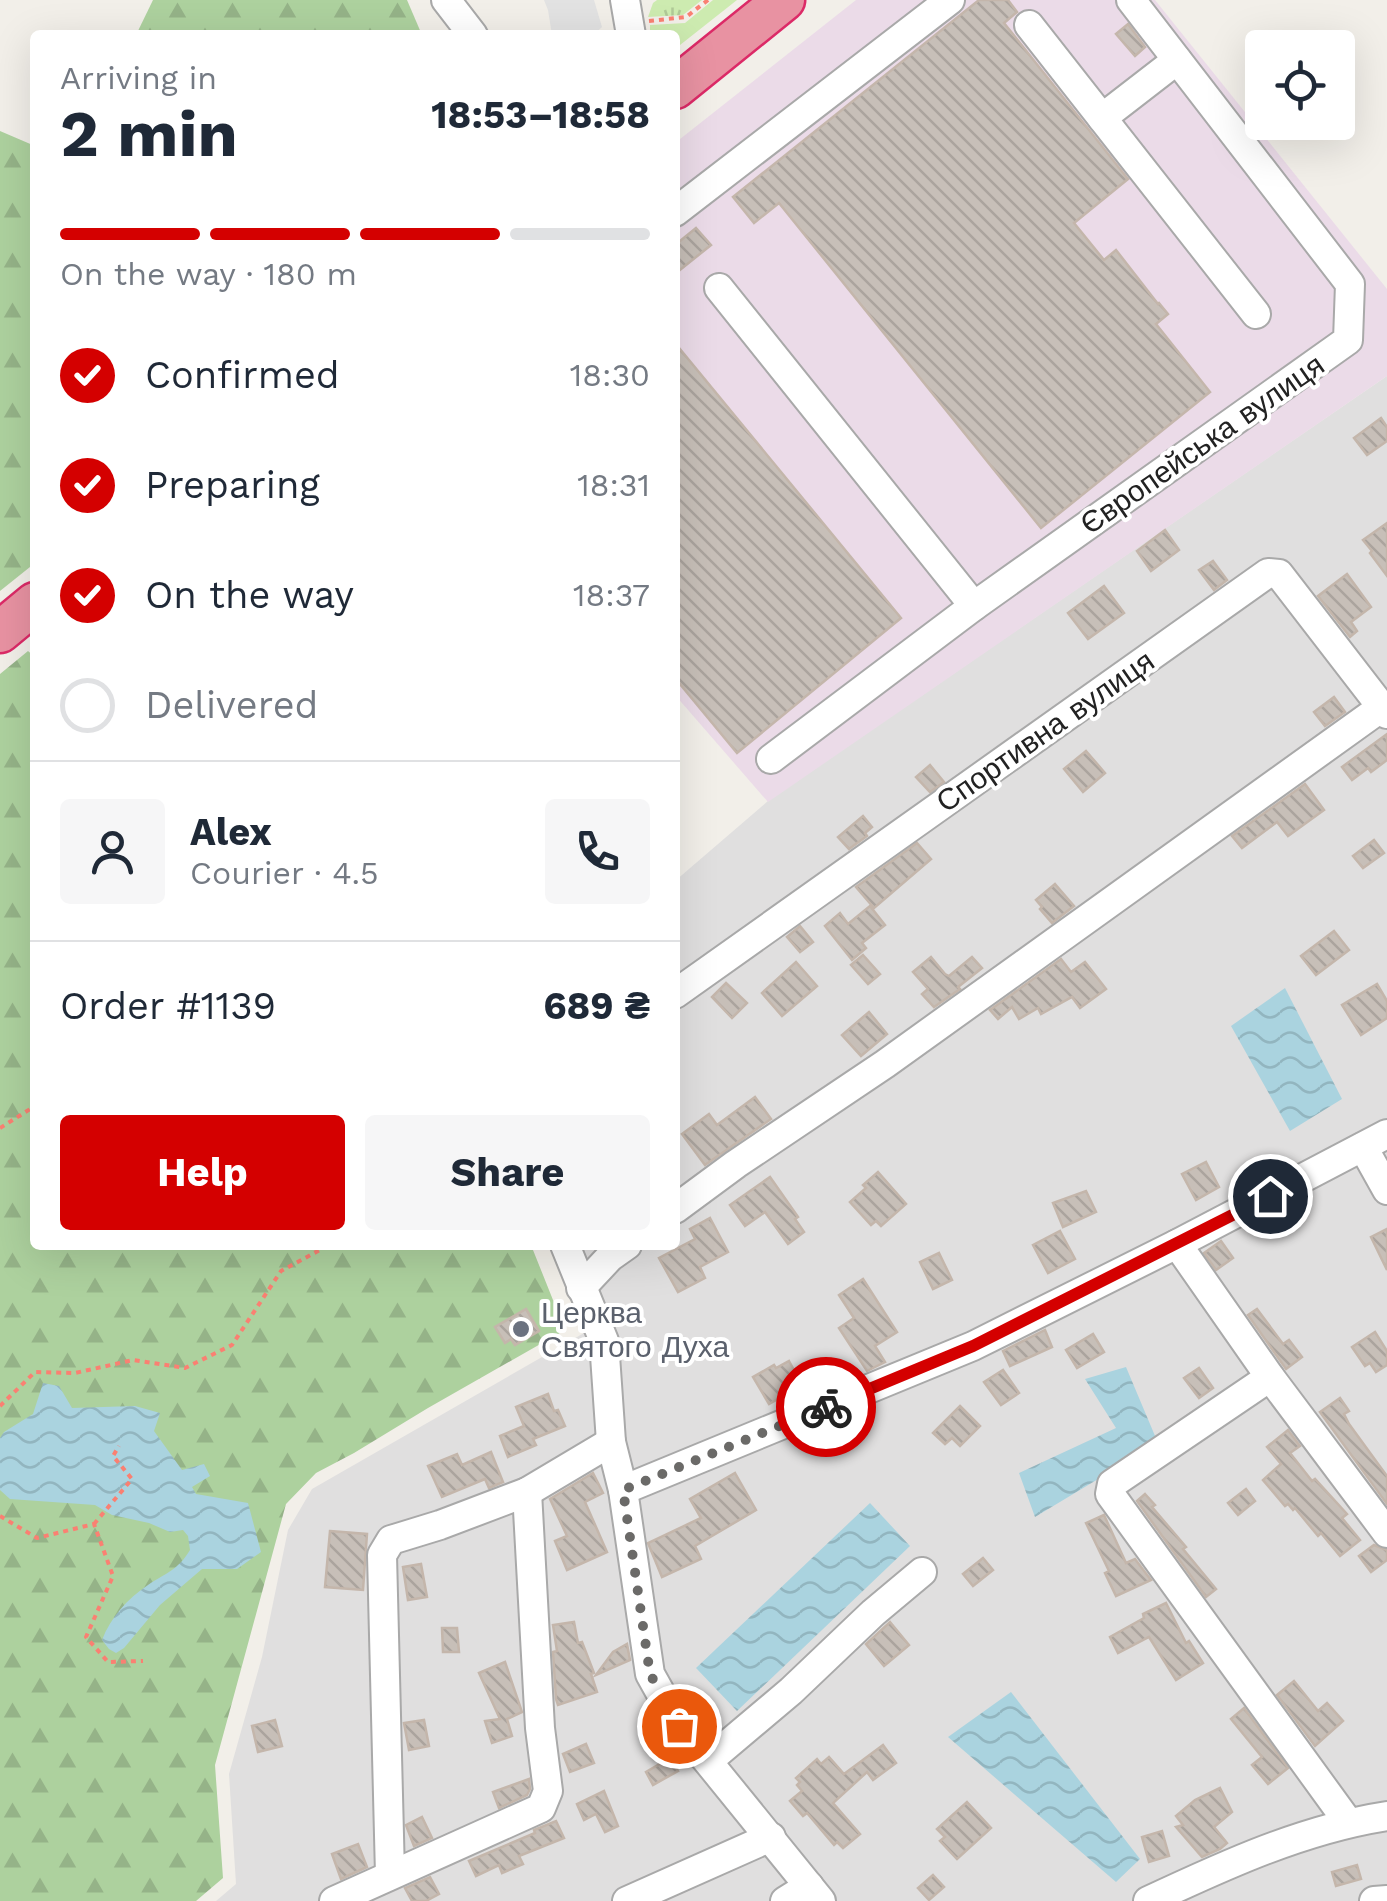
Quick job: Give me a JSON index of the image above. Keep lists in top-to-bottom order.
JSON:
{
  "streets": {
    "street": ["Європейська вулиця", "Спортивна вулиця"]
  },
  "places": ["Церква Святого Духа"],
  "page": {
    "heading": ["2 min", "Arriving in", "18:53–18:58"],
    "panel": [
      "Alex",
      "Courier · 4.5",
      "Order #1139",
      "689 ₴"
    ],
    "bar": "On the way · 180 m",
    "list": [
      ["Confirmed", "18:30"],
      ["Preparing", "18:31"],
      ["On the way", "18:37"],
      "Delivered"
    ],
    "buttons": ["Help", "Share"]
  }
}
